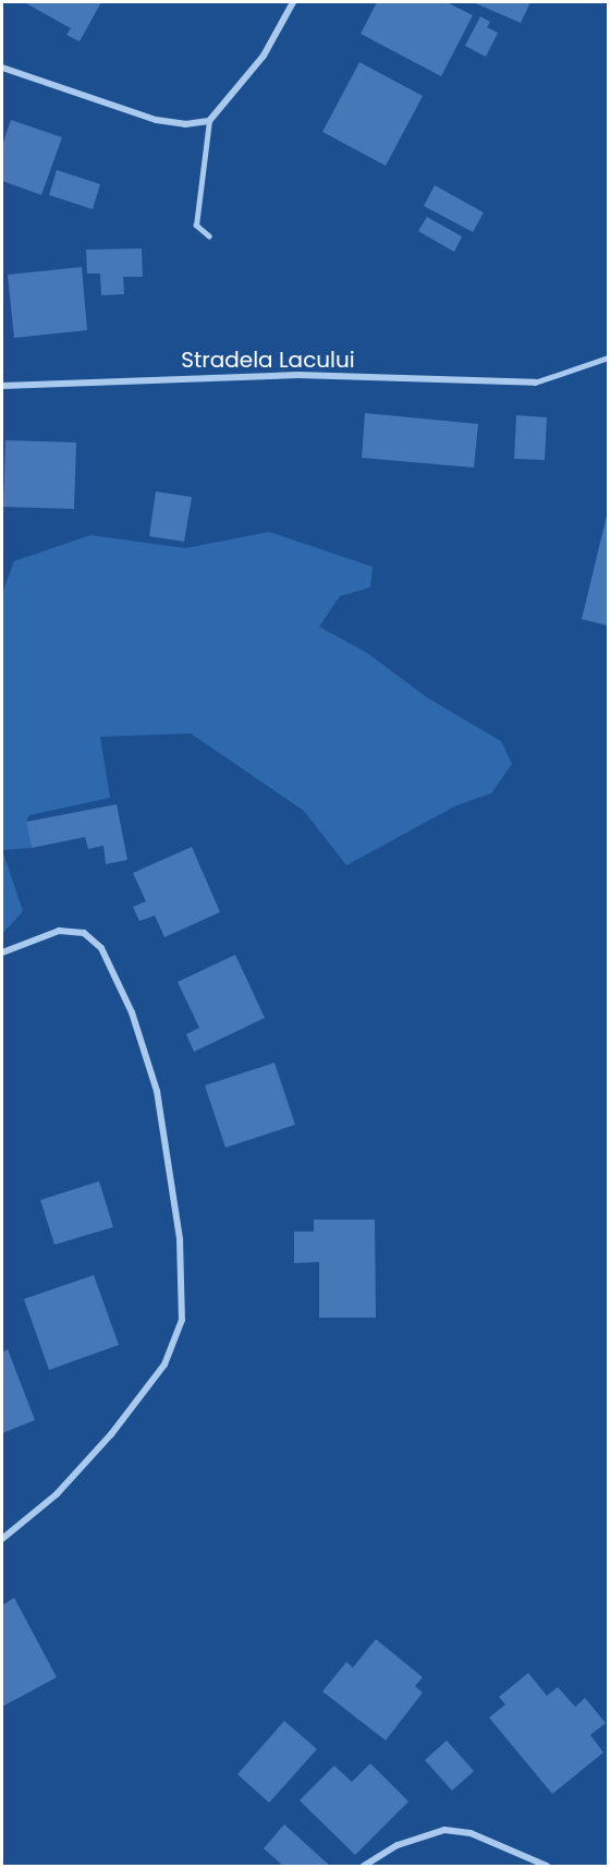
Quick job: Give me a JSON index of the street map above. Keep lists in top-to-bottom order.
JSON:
{
  "streets": {
    "street": ["Stradela Lacului"]
  }
}
